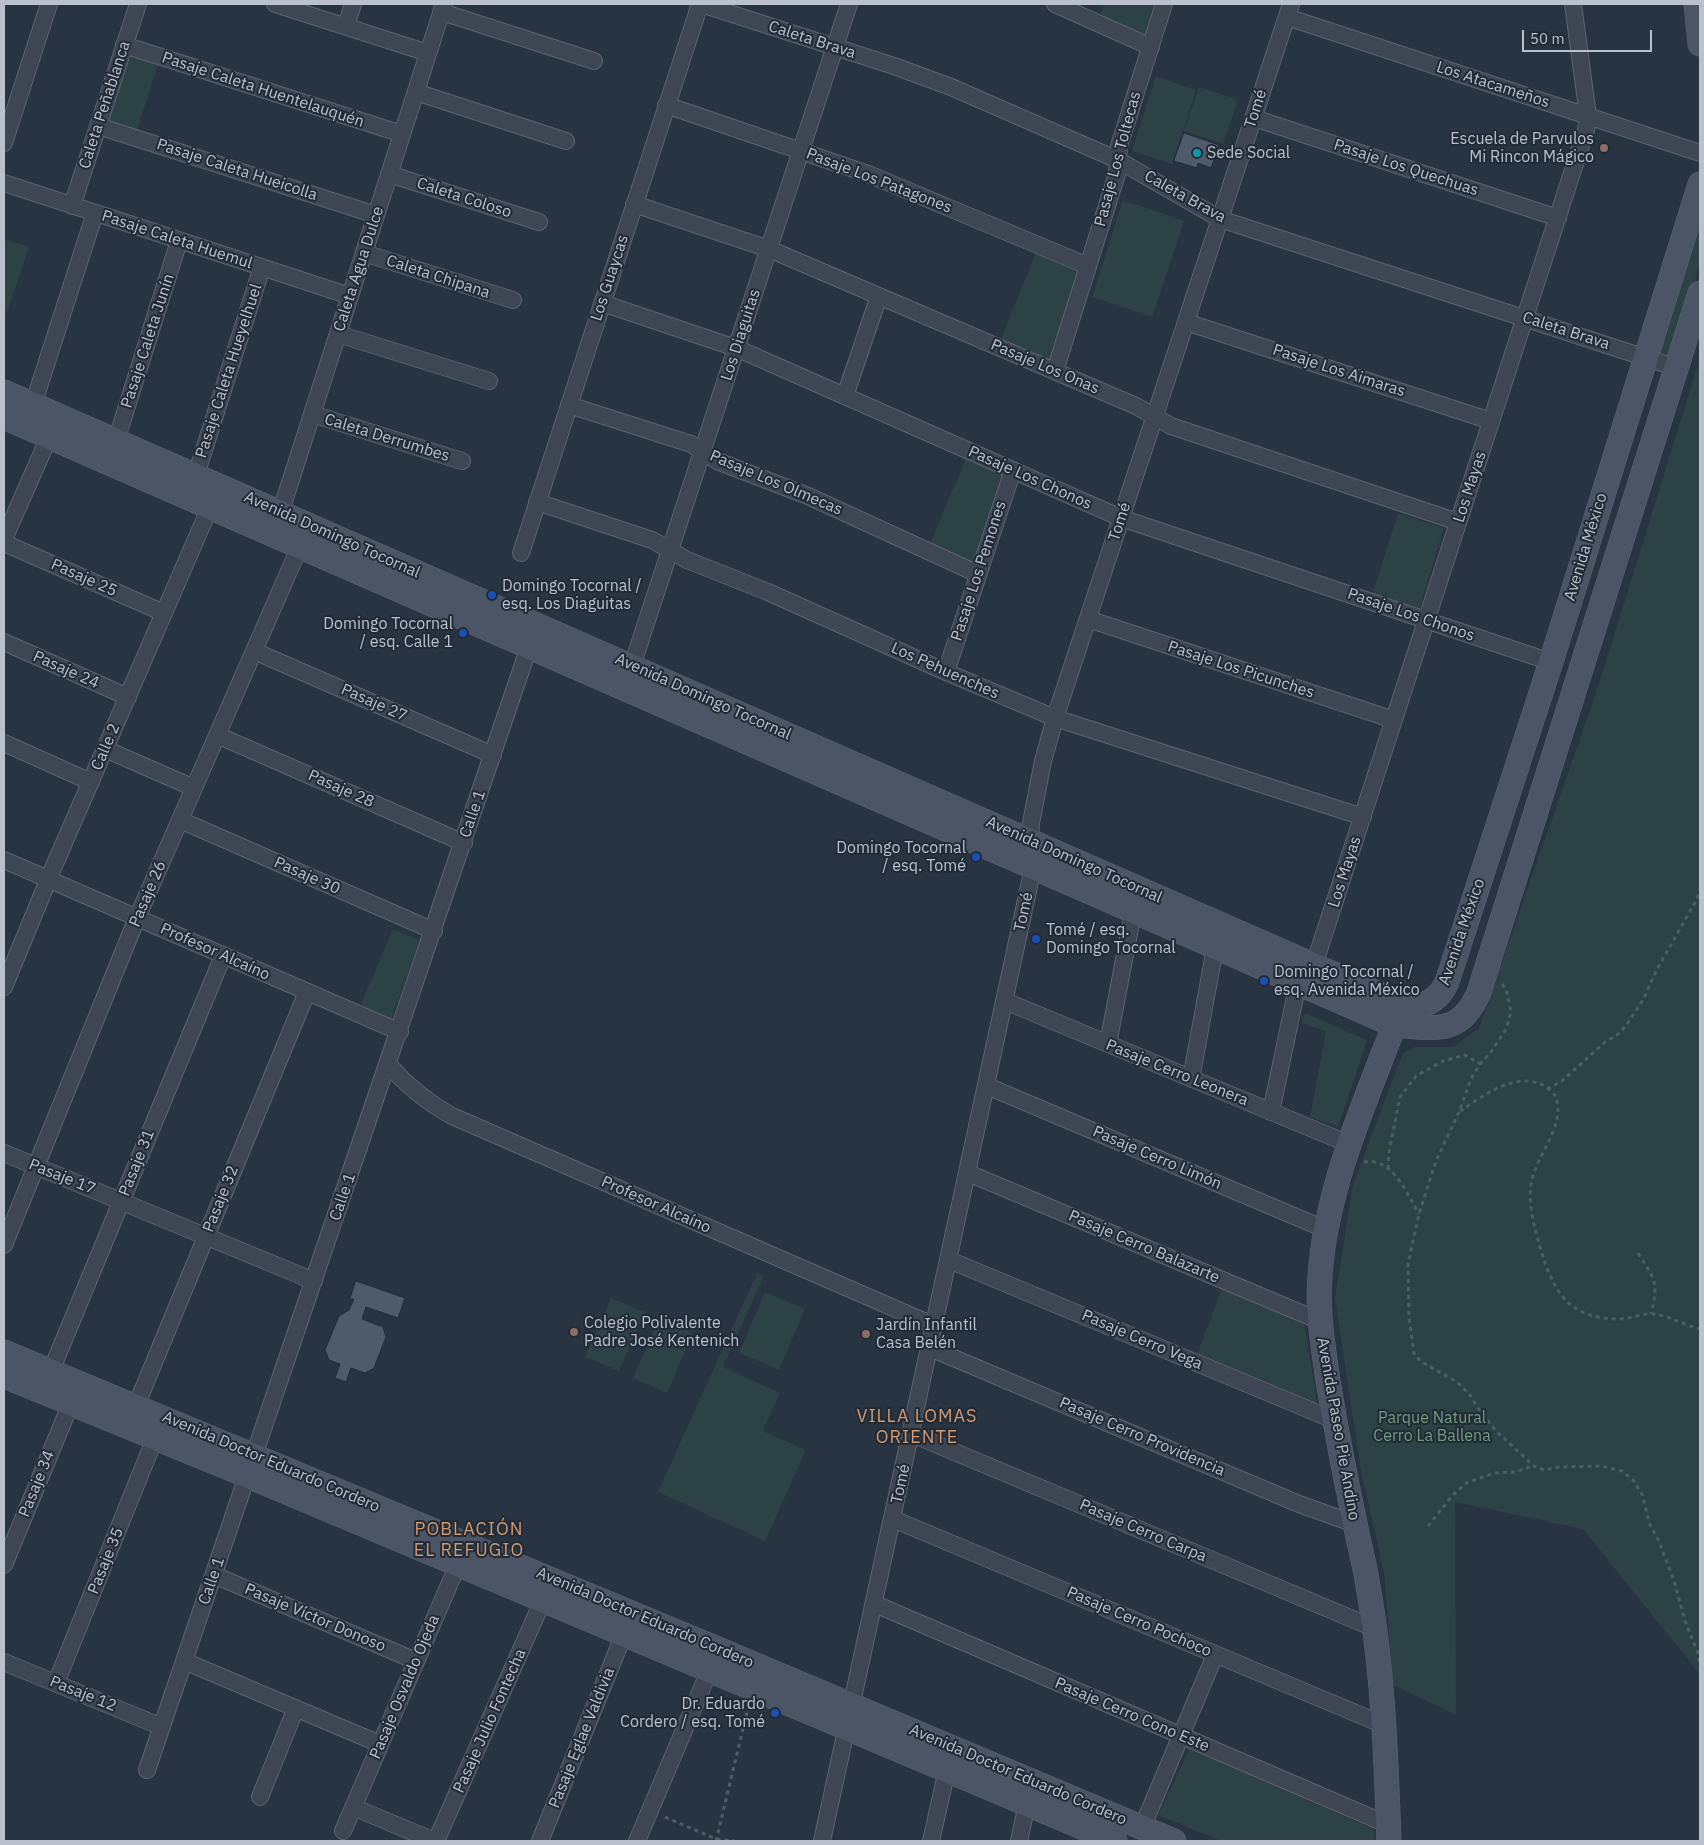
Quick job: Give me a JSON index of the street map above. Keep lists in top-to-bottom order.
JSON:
{
  "streets": {
    "main road": [
      "Avenida Domingo Tocornal",
      "Avenida México",
      "Avenida Paseo Pie Andino",
      "Avenida Doctor Eduardo Cordero"
    ],
    "street": [
      "Caleta Brava",
      "Los Atacameños",
      "Pasaje Caleta Huentelauquén",
      "Caleta Peñablanca",
      "Tomé",
      "Pasaje Los Toltecas",
      "Pasaje Los Quechuas",
      "Pasaje Caleta Hueicolla",
      "Pasaje Los Patagones",
      "Caleta Coloso",
      "Pasaje Caleta Huemul",
      "Caleta Agua Dulce",
      "Caleta Chipana",
      "Los Guaycas",
      "Los Diaguitas",
      "Pasaje Caleta Junín",
      "Pasaje Los Onas",
      "Pasaje Caleta Hueyelhuel",
      "Pasaje Los Aimaras",
      "Caleta Derrumbes",
      "Pasaje Los Chonos",
      "Pasaje Los Olmecas",
      "Los Mayas",
      "Pasaje Los Pemones",
      "Pasaje 25",
      "Pasaje 24",
      "Pasaje Los Picunches",
      "Los Pehuenches",
      "Pasaje 27",
      "Calle 2",
      "Pasaje 28",
      "Calle 1",
      "Pasaje 30",
      "Pasaje 26",
      "Profesor Alcaíno",
      "Pasaje Cerro Leonera",
      "Pasaje Cerro Limón",
      "Pasaje 31",
      "Pasaje 17",
      "Pasaje 32",
      "Pasaje Cerro Balazarte",
      "Pasaje Cerro Vega",
      "Pasaje Cerro Providencia",
      "Pasaje 34",
      "Pasaje Cerro Carpa",
      "Pasaje 35",
      "Pasaje Víctor Donoso",
      "Pasaje Cerro Pochoco",
      "Pasaje Osvaldo Ojeda",
      "Pasaje 12",
      "Pasaje Cerro Cono Este",
      "Pasaje Julio Fontecha",
      "Pasaje Eglae Valdivia"
    ]
  },
  "crossings": [
    ["Caleta Brava", "Tomé"],
    ["Caleta Brava", "Pasaje Los Toltecas"],
    ["Caleta Brava", "Los Guaycas"],
    ["Caleta Brava", "Los Diaguitas"],
    ["Caleta Brava", "Los Mayas"],
    ["Caleta Brava", "Avenida México"],
    ["Los Atacameños", "Tomé"],
    ["Los Atacameños", "Los Mayas"],
    ["Pasaje Caleta Huentelauquén", "Caleta Peñablanca"],
    ["Pasaje Caleta Huentelauquén", "Caleta Agua Dulce"],
    ["Caleta Peñablanca", "Pasaje Caleta Hueicolla"],
    ["Caleta Peñablanca", "Pasaje Caleta Huemul"],
    ["Tomé", "Pasaje Los Quechuas"],
    ["Tomé", "Pasaje Los Onas"],
    ["Tomé", "Pasaje Los Aimaras"],
    ["Tomé", "Pasaje Los Chonos"],
    ["Tomé", "Avenida Domingo Tocornal"],
    ["Tomé", "Pasaje Los Picunches"],
    ["Tomé", "Los Pehuenches"],
    ["Tomé", "Profesor Alcaíno"],
    ["Tomé", "Pasaje Cerro Leonera"],
    ["Tomé", "Pasaje Cerro Limón"],
    ["Tomé", "Pasaje Cerro Balazarte"],
    ["Tomé", "Pasaje Cerro Vega"],
    ["Tomé", "Pasaje Cerro Providencia"],
    ["Tomé", "Avenida Doctor Eduardo Cordero"],
    ["Tomé", "Pasaje Cerro Carpa"],
    ["Tomé", "Pasaje Cerro Pochoco"],
    ["Tomé", "Pasaje Cerro Cono Este"],
    ["Pasaje Los Toltecas", "Pasaje Los Patagones"],
    ["Pasaje Los Toltecas", "Pasaje Los Onas"],
    ["Pasaje Los Quechuas", "Los Mayas"],
    ["Pasaje Caleta Hueicolla", "Caleta Agua Dulce"],
    ["Pasaje Los Patagones", "Los Guaycas"],
    ["Pasaje Los Patagones", "Los Diaguitas"],
    ["Caleta Coloso", "Caleta Agua Dulce"],
    ["Pasaje Caleta Huemul", "Caleta Agua Dulce"],
    ["Pasaje Caleta Huemul", "Pasaje Caleta Junín"],
    ["Pasaje Caleta Huemul", "Pasaje Caleta Hueyelhuel"],
    ["Caleta Agua Dulce", "Caleta Chipana"],
    ["Caleta Agua Dulce", "Caleta Derrumbes"],
    ["Caleta Agua Dulce", "Avenida Domingo Tocornal"],
    ["Los Guaycas", "Pasaje Los Onas"],
    ["Los Guaycas", "Pasaje Los Chonos"],
    ["Los Guaycas", "Pasaje Los Olmecas"],
    ["Los Guaycas", "Los Pehuenches"],
    ["Los Diaguitas", "Pasaje Los Onas"],
    ["Los Diaguitas", "Pasaje Los Chonos"],
    ["Los Diaguitas", "Pasaje Los Olmecas"],
    ["Los Diaguitas", "Avenida Domingo Tocornal"],
    ["Los Diaguitas", "Los Pehuenches"],
    ["Pasaje Caleta Junín", "Avenida Domingo Tocornal"],
    ["Pasaje Los Onas", "Los Mayas"],
    ["Pasaje Caleta Hueyelhuel", "Avenida Domingo Tocornal"],
    ["Pasaje Los Aimaras", "Los Mayas"],
    ["Pasaje Los Chonos", "Los Mayas"],
    ["Pasaje Los Chonos", "Avenida México"],
    ["Pasaje Los Chonos", "Pasaje Los Pemones"],
    ["Pasaje Los Olmecas", "Pasaje Los Pemones"],
    ["Los Mayas", "Avenida Domingo Tocornal"],
    ["Los Mayas", "Pasaje Los Picunches"],
    ["Los Mayas", "Los Pehuenches"],
    ["Avenida Domingo Tocornal", "Avenida México"],
    ["Avenida Domingo Tocornal", "Calle 2"],
    ["Avenida Domingo Tocornal", "Calle 1"],
    ["Avenida Domingo Tocornal", "Pasaje 26"],
    ["Avenida Domingo Tocornal", "Avenida Paseo Pie Andino"],
    ["Avenida México", "Avenida Paseo Pie Andino"],
    ["Pasaje Los Pemones", "Los Pehuenches"],
    ["Pasaje 25", "Calle 2"],
    ["Pasaje 24", "Calle 2"],
    ["Pasaje 27", "Calle 1"],
    ["Pasaje 27", "Pasaje 26"],
    ["Calle 2", "Profesor Alcaíno"],
    ["Pasaje 28", "Calle 1"],
    ["Pasaje 28", "Pasaje 26"],
    ["Calle 1", "Pasaje 30"],
    ["Calle 1", "Profesor Alcaíno"],
    ["Calle 1", "Pasaje 17"],
    ["Calle 1", "Avenida Doctor Eduardo Cordero"],
    ["Calle 1", "Pasaje Víctor Donoso"],
    ["Calle 1", "Pasaje 12"],
    ["Pasaje 30", "Pasaje 26"],
    ["Pasaje 26", "Profesor Alcaíno"],
    ["Pasaje 26", "Pasaje 17"],
    ["Profesor Alcaíno", "Pasaje 31"],
    ["Profesor Alcaíno", "Pasaje 32"],
    ["Pasaje Cerro Leonera", "Avenida Paseo Pie Andino"],
    ["Pasaje Cerro Limón", "Avenida Paseo Pie Andino"],
    ["Pasaje 31", "Pasaje 17"],
    ["Pasaje 31", "Avenida Doctor Eduardo Cordero"],
    ["Pasaje 17", "Pasaje 32"],
    ["Pasaje 32", "Avenida Doctor Eduardo Cordero"],
    ["Pasaje Cerro Balazarte", "Avenida Paseo Pie Andino"],
    ["Pasaje Cerro Vega", "Avenida Paseo Pie Andino"],
    ["Avenida Paseo Pie Andino", "Pasaje Cerro Providencia"],
    ["Avenida Paseo Pie Andino", "Pasaje Cerro Carpa"],
    ["Avenida Paseo Pie Andino", "Pasaje Cerro Pochoco"],
    ["Avenida Paseo Pie Andino", "Pasaje Cerro Cono Este"],
    ["Avenida Doctor Eduardo Cordero", "Pasaje 34"],
    ["Avenida Doctor Eduardo Cordero", "Pasaje 35"],
    ["Avenida Doctor Eduardo Cordero", "Pasaje Osvaldo Ojeda"],
    ["Avenida Doctor Eduardo Cordero", "Pasaje Julio Fontecha"],
    ["Avenida Doctor Eduardo Cordero", "Pasaje Eglae Valdivia"],
    ["Pasaje 35", "Pasaje 12"],
    ["Pasaje Víctor Donoso", "Pasaje Osvaldo Ojeda"]
  ],
  "districts": ["VILLA LOMAS ORIENTE", "POBLACIÓN EL REFUGIO"],
  "parks": ["Parque Natural Cerro La Ballena"],
  "places": [
    "Escuela de Parvulos Mi Rincon Mágico",
    "Sede Social",
    "Domingo Tocornal / esq. Los Diaguitas",
    "Domingo Tocornal / esq. Calle 1",
    "Domingo Tocornal / esq. Tomé",
    "Tomé / esq. Domingo Tocornal",
    "Domingo Tocornal / esq. Avenida México",
    "Colegio Polivalente Padre José Kentenich",
    "Jardín Infantil Casa Belén",
    "Dr. Eduardo Cordero / esq. Tomé"
  ],
  "scale_bar": "50 m"
}
